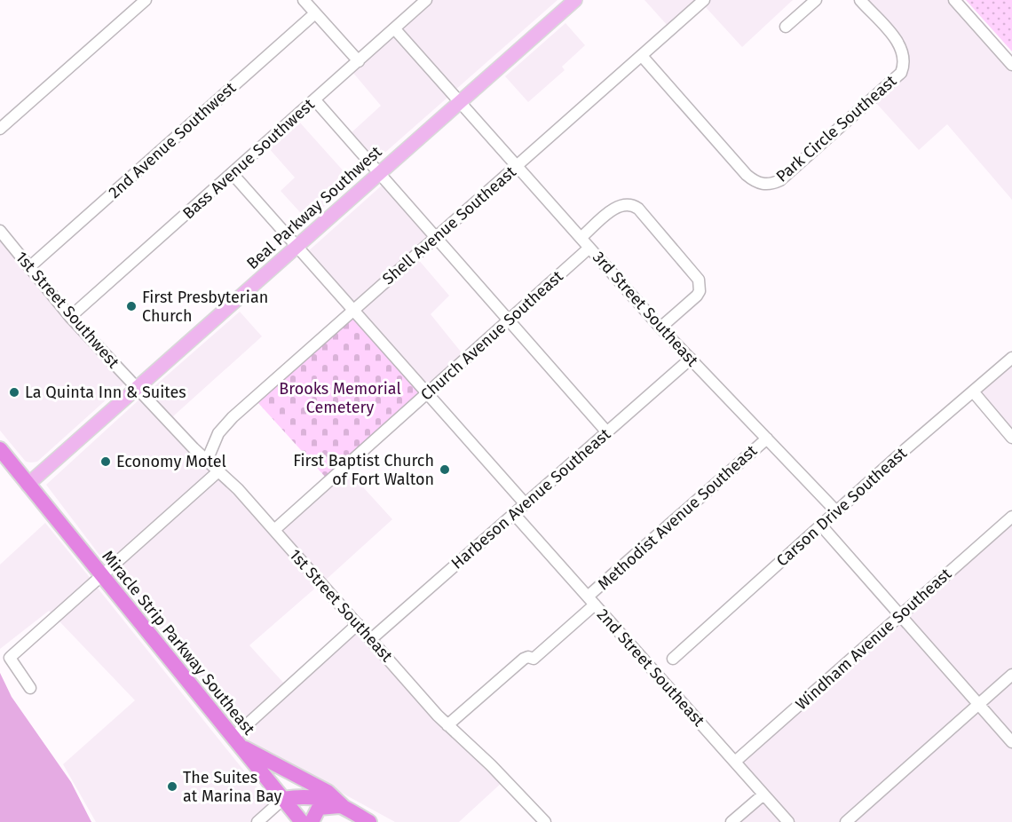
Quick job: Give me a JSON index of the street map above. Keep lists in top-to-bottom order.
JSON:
{
  "streets": {
    "highway": ["Miracle Strip Parkway Southeast"],
    "main road": ["Beal Parkway Southwest"],
    "street": [
      "Park Circle Southeast",
      "2nd Avenue Southwest",
      "Bass Avenue Southwest",
      "Shell Avenue Southeast",
      "3rd Street Southeast",
      "1st Street Southwest",
      "Church Avenue Southeast",
      "Harbeson Avenue Southeast",
      "Carson Drive Southeast",
      "Methodist Avenue Southeast",
      "1st Street Southeast",
      "Windham Avenue Southeast",
      "2nd Street Southeast"
    ]
  },
  "crossings": [
    ["Park Circle Southeast", "Shell Avenue Southeast"],
    ["2nd Avenue Southwest", "1st Street Southwest"],
    ["Bass Avenue Southwest", "3rd Street Southeast"],
    ["Bass Avenue Southwest", "1st Street Southwest"],
    ["Beal Parkway Southwest", "3rd Street Southeast"],
    ["Beal Parkway Southwest", "1st Street Southwest"],
    ["Beal Parkway Southwest", "1st Street Southeast"],
    ["Beal Parkway Southwest", "Miracle Strip Parkway Southeast"],
    ["Shell Avenue Southeast", "3rd Street Southeast"],
    ["Shell Avenue Southeast", "1st Street Southeast"],
    ["3rd Street Southeast", "Church Avenue Southeast"],
    ["3rd Street Southeast", "Harbeson Avenue Southeast"],
    ["3rd Street Southeast", "Carson Drive Southeast"],
    ["3rd Street Southeast", "Methodist Avenue Southeast"],
    ["1st Street Southwest", "1st Street Southeast"],
    ["Church Avenue Southeast", "1st Street Southeast"],
    ["Harbeson Avenue Southeast", "1st Street Southeast"],
    ["Harbeson Avenue Southeast", "2nd Street Southeast"],
    ["Methodist Avenue Southeast", "1st Street Southeast"],
    ["Methodist Avenue Southeast", "2nd Street Southeast"],
    ["Windham Avenue Southeast", "2nd Street Southeast"]
  ],
  "parks": ["Brooks Memorial Cemetery"],
  "places": [
    "First Presbyterian Church",
    "La Quinta Inn & Suites",
    "Economy Motel",
    "First Baptist Church of Fort Walton",
    "The Suites at Marina Bay"
  ]
}
